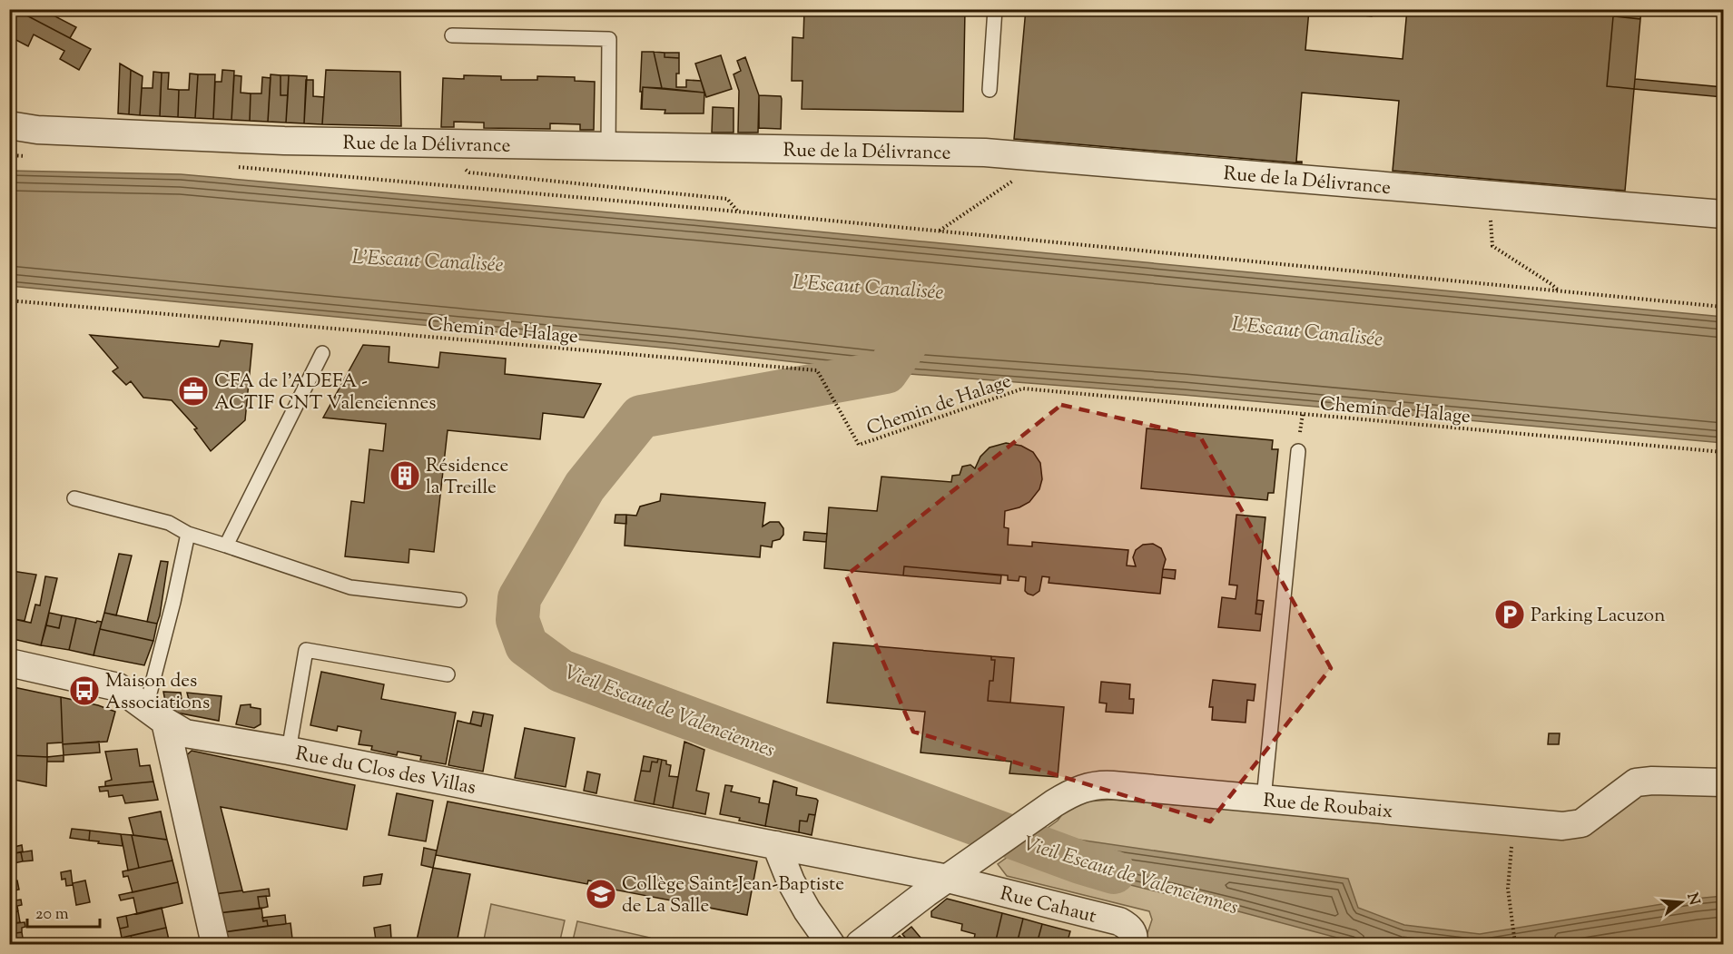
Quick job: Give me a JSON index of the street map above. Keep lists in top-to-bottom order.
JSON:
{
  "streets": {
    "street": [
      "Rue de la Délivrance",
      "Rue du Clos des Villas",
      "Rue de Roubaix",
      "Rue Cahaut"
    ],
    "path": ["Chemin de Halage"]
  },
  "crossings": [
    ["Rue du Clos des Villas", "Rue de Roubaix"],
    ["Rue du Clos des Villas", "Rue Cahaut"],
    ["Rue de Roubaix", "Rue Cahaut"]
  ],
  "water": ["L'Escaut Canalisée", "Vieil Escaut de Valenciennes"],
  "places": {
    "office": ["CFA de l'ADEFA - ACTIF CNT Valenciennes"],
    "building": ["Résidence la Treille"],
    "parking": ["Parking Lacuzon"],
    "bus stop": ["Maison des Associations"],
    "school or university": ["Collège Saint-Jean-Baptiste de La Salle"]
  },
  "scale_bar": "20 m",
  "north": "right"
}
